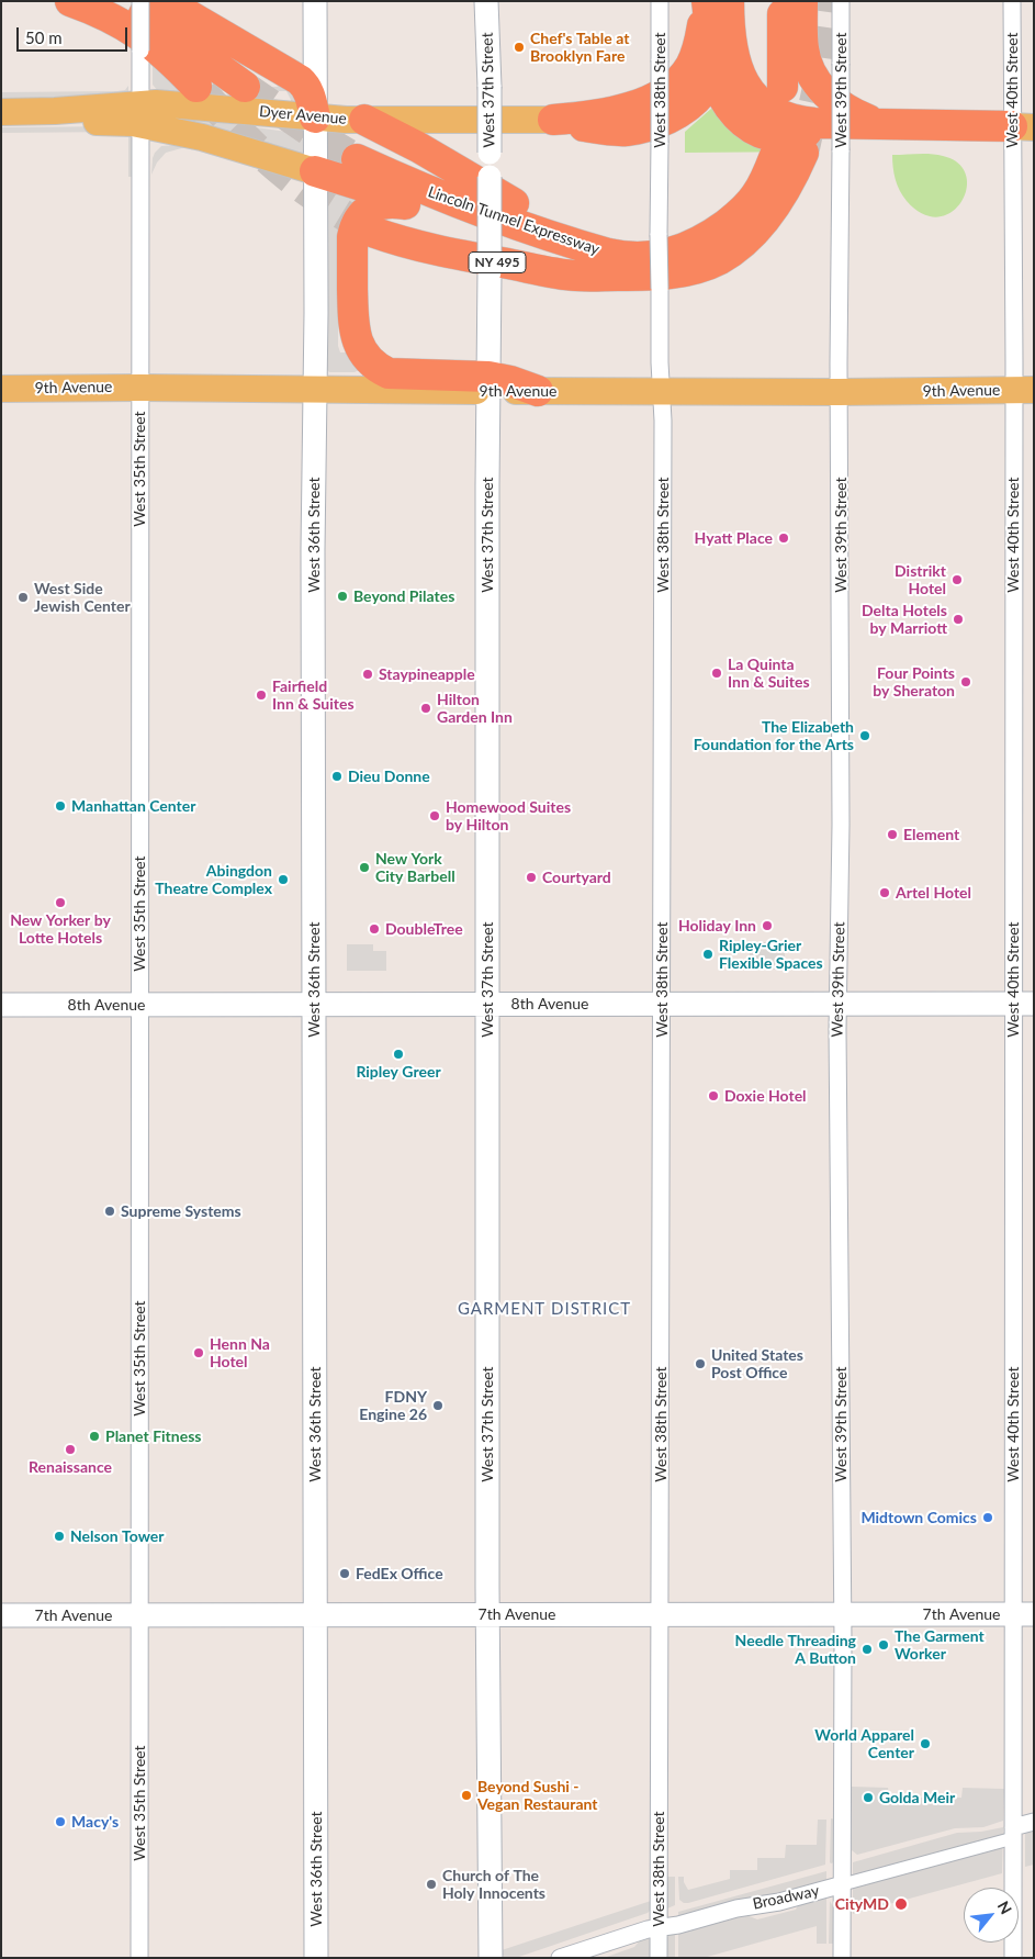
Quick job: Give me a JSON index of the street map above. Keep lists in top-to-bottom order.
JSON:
{
  "streets": {
    "highway": ["Lincoln Tunnel Expressway", "NY 495"],
    "main road": [
      "West 37th Street",
      "Dyer Avenue",
      "9th Avenue",
      "West 36th Street",
      "8th Avenue",
      "7th Avenue"
    ],
    "street": [
      "West 38th Street",
      "West 39th Street",
      "West 40th Street",
      "West 35th Street",
      "Broadway"
    ]
  },
  "crossings": [
    ["West 37th Street", "9th Avenue"],
    ["West 37th Street", "8th Avenue"],
    ["West 37th Street", "7th Avenue"],
    ["West 38th Street", "9th Avenue"],
    ["West 38th Street", "8th Avenue"],
    ["West 38th Street", "7th Avenue"],
    ["West 38th Street", "Broadway"],
    ["West 39th Street", "9th Avenue"],
    ["West 39th Street", "8th Avenue"],
    ["West 39th Street", "7th Avenue"],
    ["West 39th Street", "Broadway"],
    ["West 40th Street", "9th Avenue"],
    ["West 40th Street", "8th Avenue"],
    ["West 40th Street", "7th Avenue"],
    ["West 40th Street", "Broadway"],
    ["Dyer Avenue", "West 35th Street"],
    ["Dyer Avenue", "West 36th Street"],
    ["9th Avenue", "West 35th Street"],
    ["9th Avenue", "West 36th Street"],
    ["West 35th Street", "8th Avenue"],
    ["West 35th Street", "7th Avenue"],
    ["West 36th Street", "8th Avenue"],
    ["West 36th Street", "7th Avenue"]
  ],
  "districts": ["GARMENT DISTRICT"],
  "places": [
    "Chef's Table at Brooklyn Fare",
    "Hyatt Place",
    "Distrikt Hotel",
    "Beyond Pilates",
    "West Side Jewish Center",
    "Delta Hotels by Marriott",
    "La Quinta Inn & Suites",
    "Staypineapple",
    "Four Points by Sheraton",
    "Fairfield Inn & Suites",
    "Hilton Garden Inn",
    "The Elizabeth Foundation for the Arts",
    "Dieu Donne",
    "Manhattan Center",
    "Homewood Suites by Hilton",
    "Element",
    "New York City Barbell",
    "Courtyard",
    "Abingdon Theatre Complex",
    "Artel Hotel",
    "New Yorker by Lotte Hotels",
    "Holiday Inn",
    "DoubleTree",
    "Ripley-Grier Flexible Spaces",
    "Ripley Greer",
    "Doxie Hotel",
    "Supreme Systems",
    "Henn Na Hotel",
    "United States Post Office",
    "FDNY Engine 26",
    "Planet Fitness",
    "Renaissance",
    "Midtown Comics",
    "Nelson Tower",
    "FedEx Office",
    "The Garment Worker",
    "Needle Threading A Button",
    "World Apparel Center",
    "Beyond Sushi - Vegan Restaurant",
    "Golda Meir",
    "Macy's",
    "Church of The Holy Innocents",
    "CityMD"
  ],
  "scale_bar": "50 m",
  "north": "top right"
}
